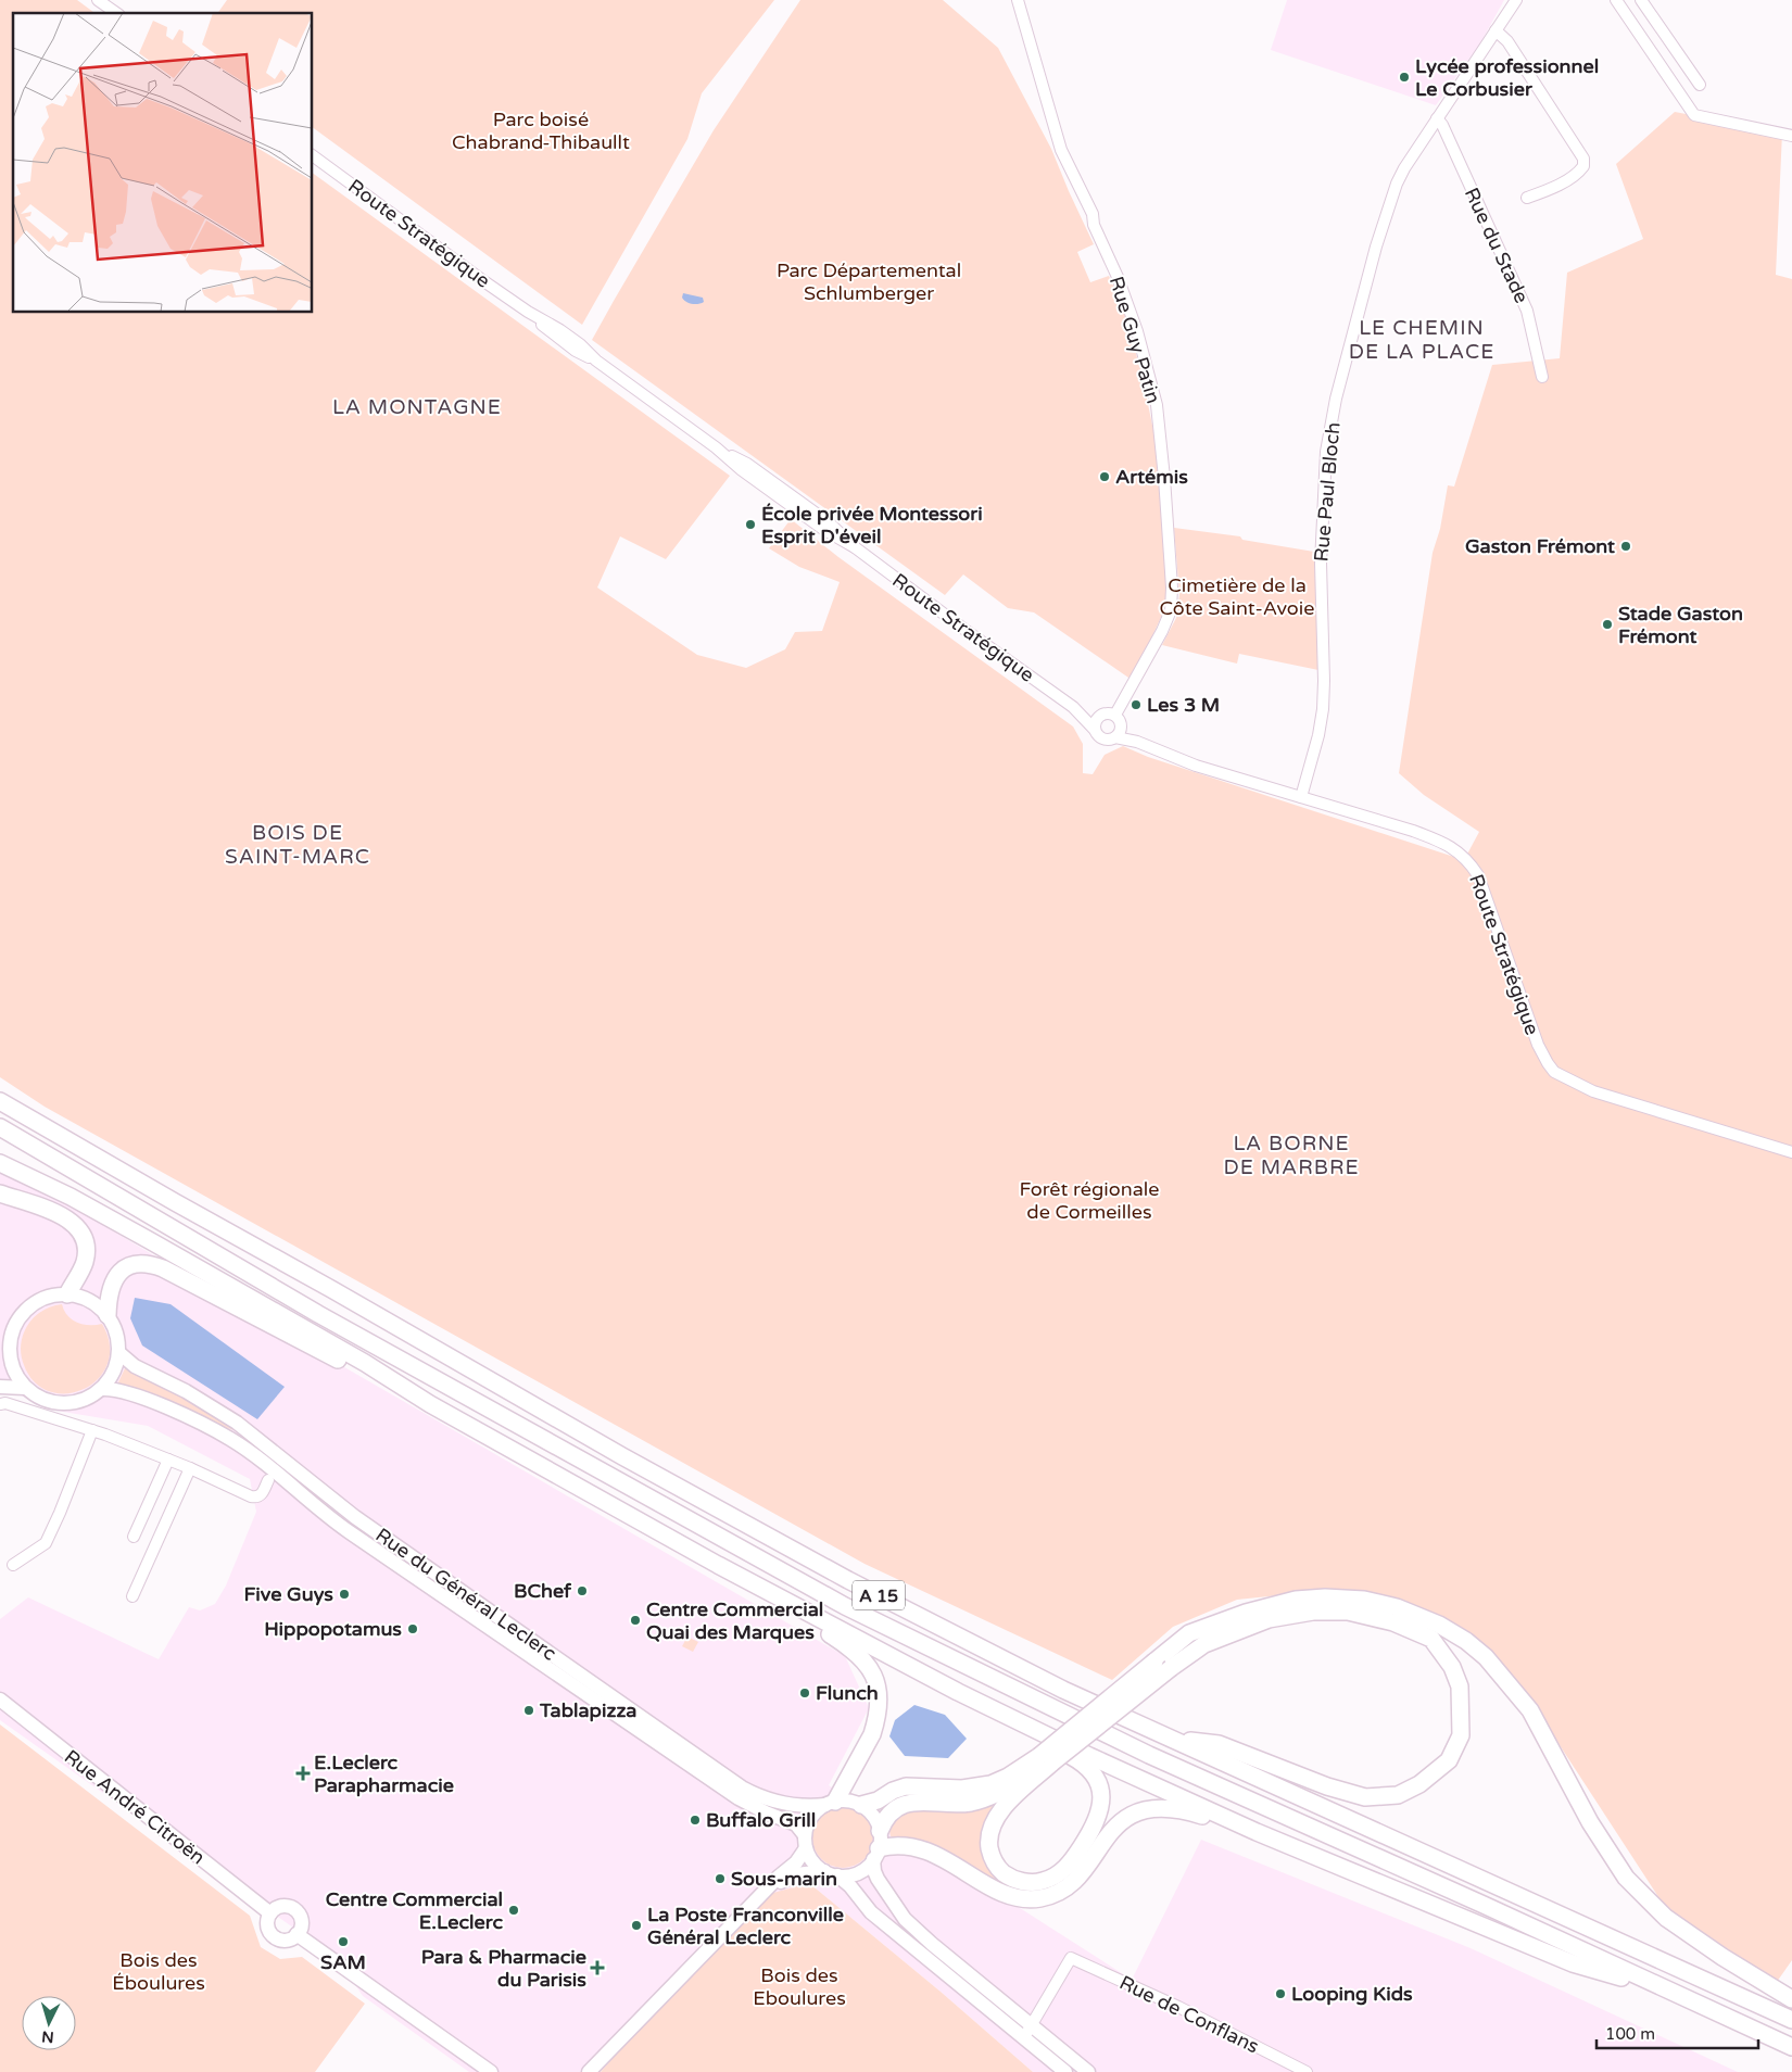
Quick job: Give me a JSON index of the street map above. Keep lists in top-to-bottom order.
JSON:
{
  "streets": {
    "highway": ["A 15"],
    "main road": ["Rue du Général Leclerc", "Rue André Citroën"],
    "street": [
      "Route Stratégique",
      "Rue du Stade",
      "Rue Guy Patin",
      "Rue Paul Bloch",
      "Rue de Conflans"
    ]
  },
  "crossings": [
    ["Route Stratégique", "Rue Guy Patin"],
    ["Route Stratégique", "Rue Paul Bloch"],
    ["Rue du Stade", "Rue Paul Bloch"]
  ],
  "districts": [
    "LE CHEMIN DE LA PLACE",
    "LA MONTAGNE",
    "BOIS DE SAINT-MARC",
    "LA BORNE DE MARBRE"
  ],
  "parks": [
    "Parc boisé Chabrand-Thibaullt",
    "Parc Départemental Schlumberger",
    "Cimetière de la Côte Saint-Avoie",
    "Forêt régionale de Cormeilles",
    "Bois des Éboulures",
    "Bois des Eboulures"
  ],
  "places": {
    "other": [
      "Lycée professionnel Le Corbusier",
      "Artémis",
      "École privée Montessori Esprit D'éveil",
      "Gaston Frémont",
      "Stade Gaston Frémont",
      "Les 3 M",
      "BChef",
      "Five Guys",
      "Centre Commercial Quai des Marques",
      "Hippopotamus",
      "Flunch",
      "Tablapizza",
      "Buffalo Grill",
      "Sous-marin",
      "Centre Commercial E.Leclerc",
      "La Poste Franconville Général Leclerc",
      "SAM",
      "Looping Kids"
    ],
    "health": ["E.Leclerc Parapharmacie", "Para & Pharmacie du Parisis"]
  },
  "scale_bar": "100 m",
  "north": "bottom"
}
